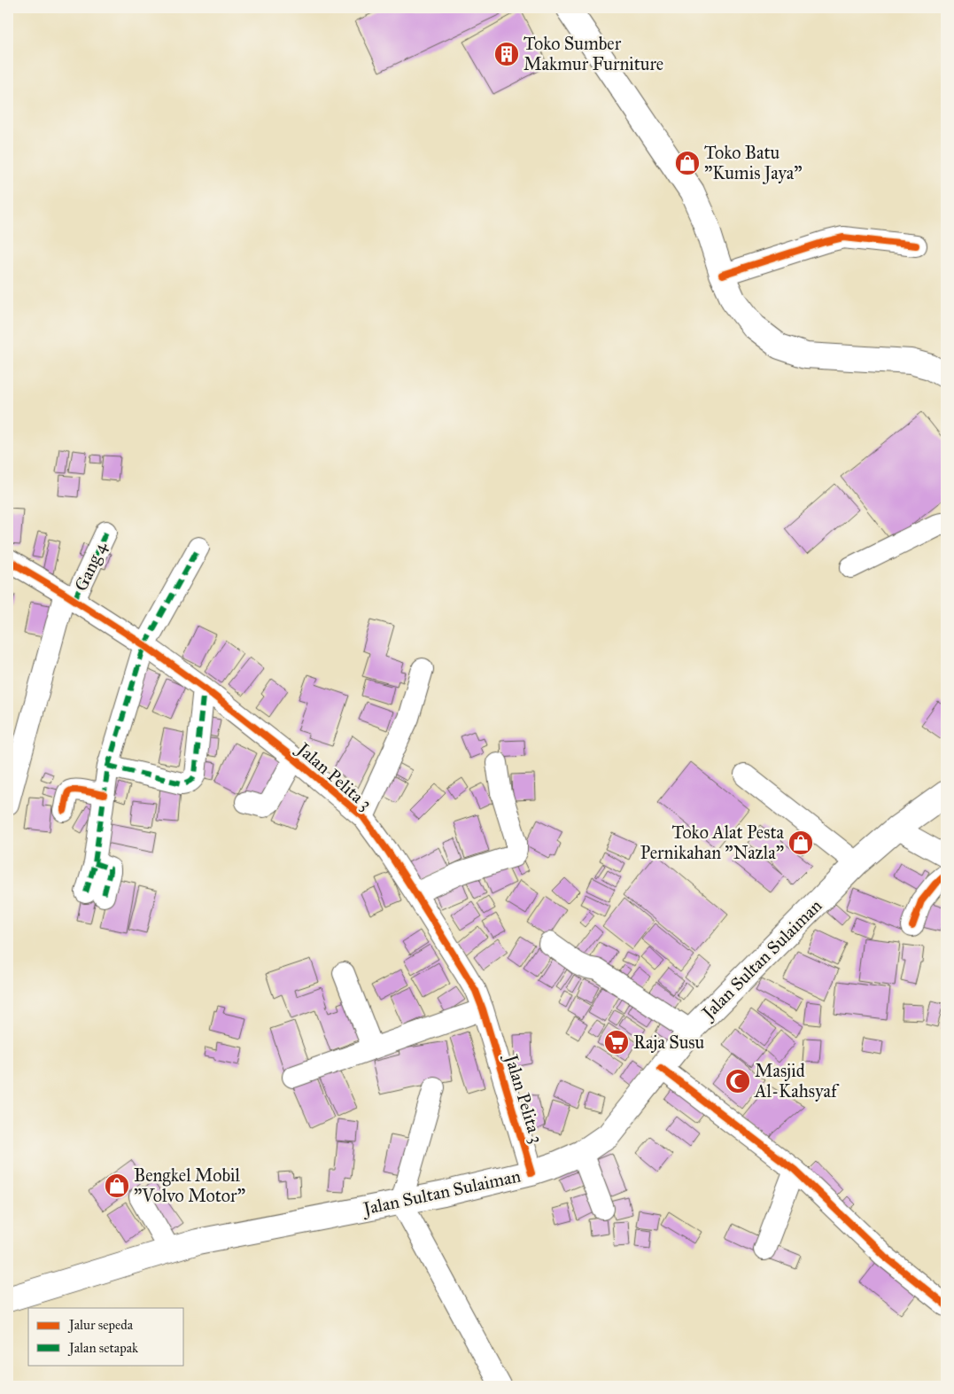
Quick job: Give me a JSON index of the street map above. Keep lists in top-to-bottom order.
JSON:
{
  "streets": {
    "main road": ["Jalan Sultan Sulaiman"],
    "street": ["Gang 4", "Jalan Pelita 3"]
  },
  "crossings": [
    ["Gang 4", "Jalan Pelita 3"],
    ["Jalan Pelita 3", "Jalan Sultan Sulaiman"]
  ],
  "places": {
    "building": ["Toko Sumber Makmur Furniture"],
    "shop": ["Toko Batu \"Kumis Jaya\"", "Toko Alat Pesta Pernikahan \"Nazla\"", "Bengkel Mobil \"Volvo Motor\""],
    "supermarket": ["Raja Susu"],
    "mosque": ["Masjid Al-Kahsyaf"]
  },
  "legend": ["Jalur sepeda", "Jalan setapak"]
}
